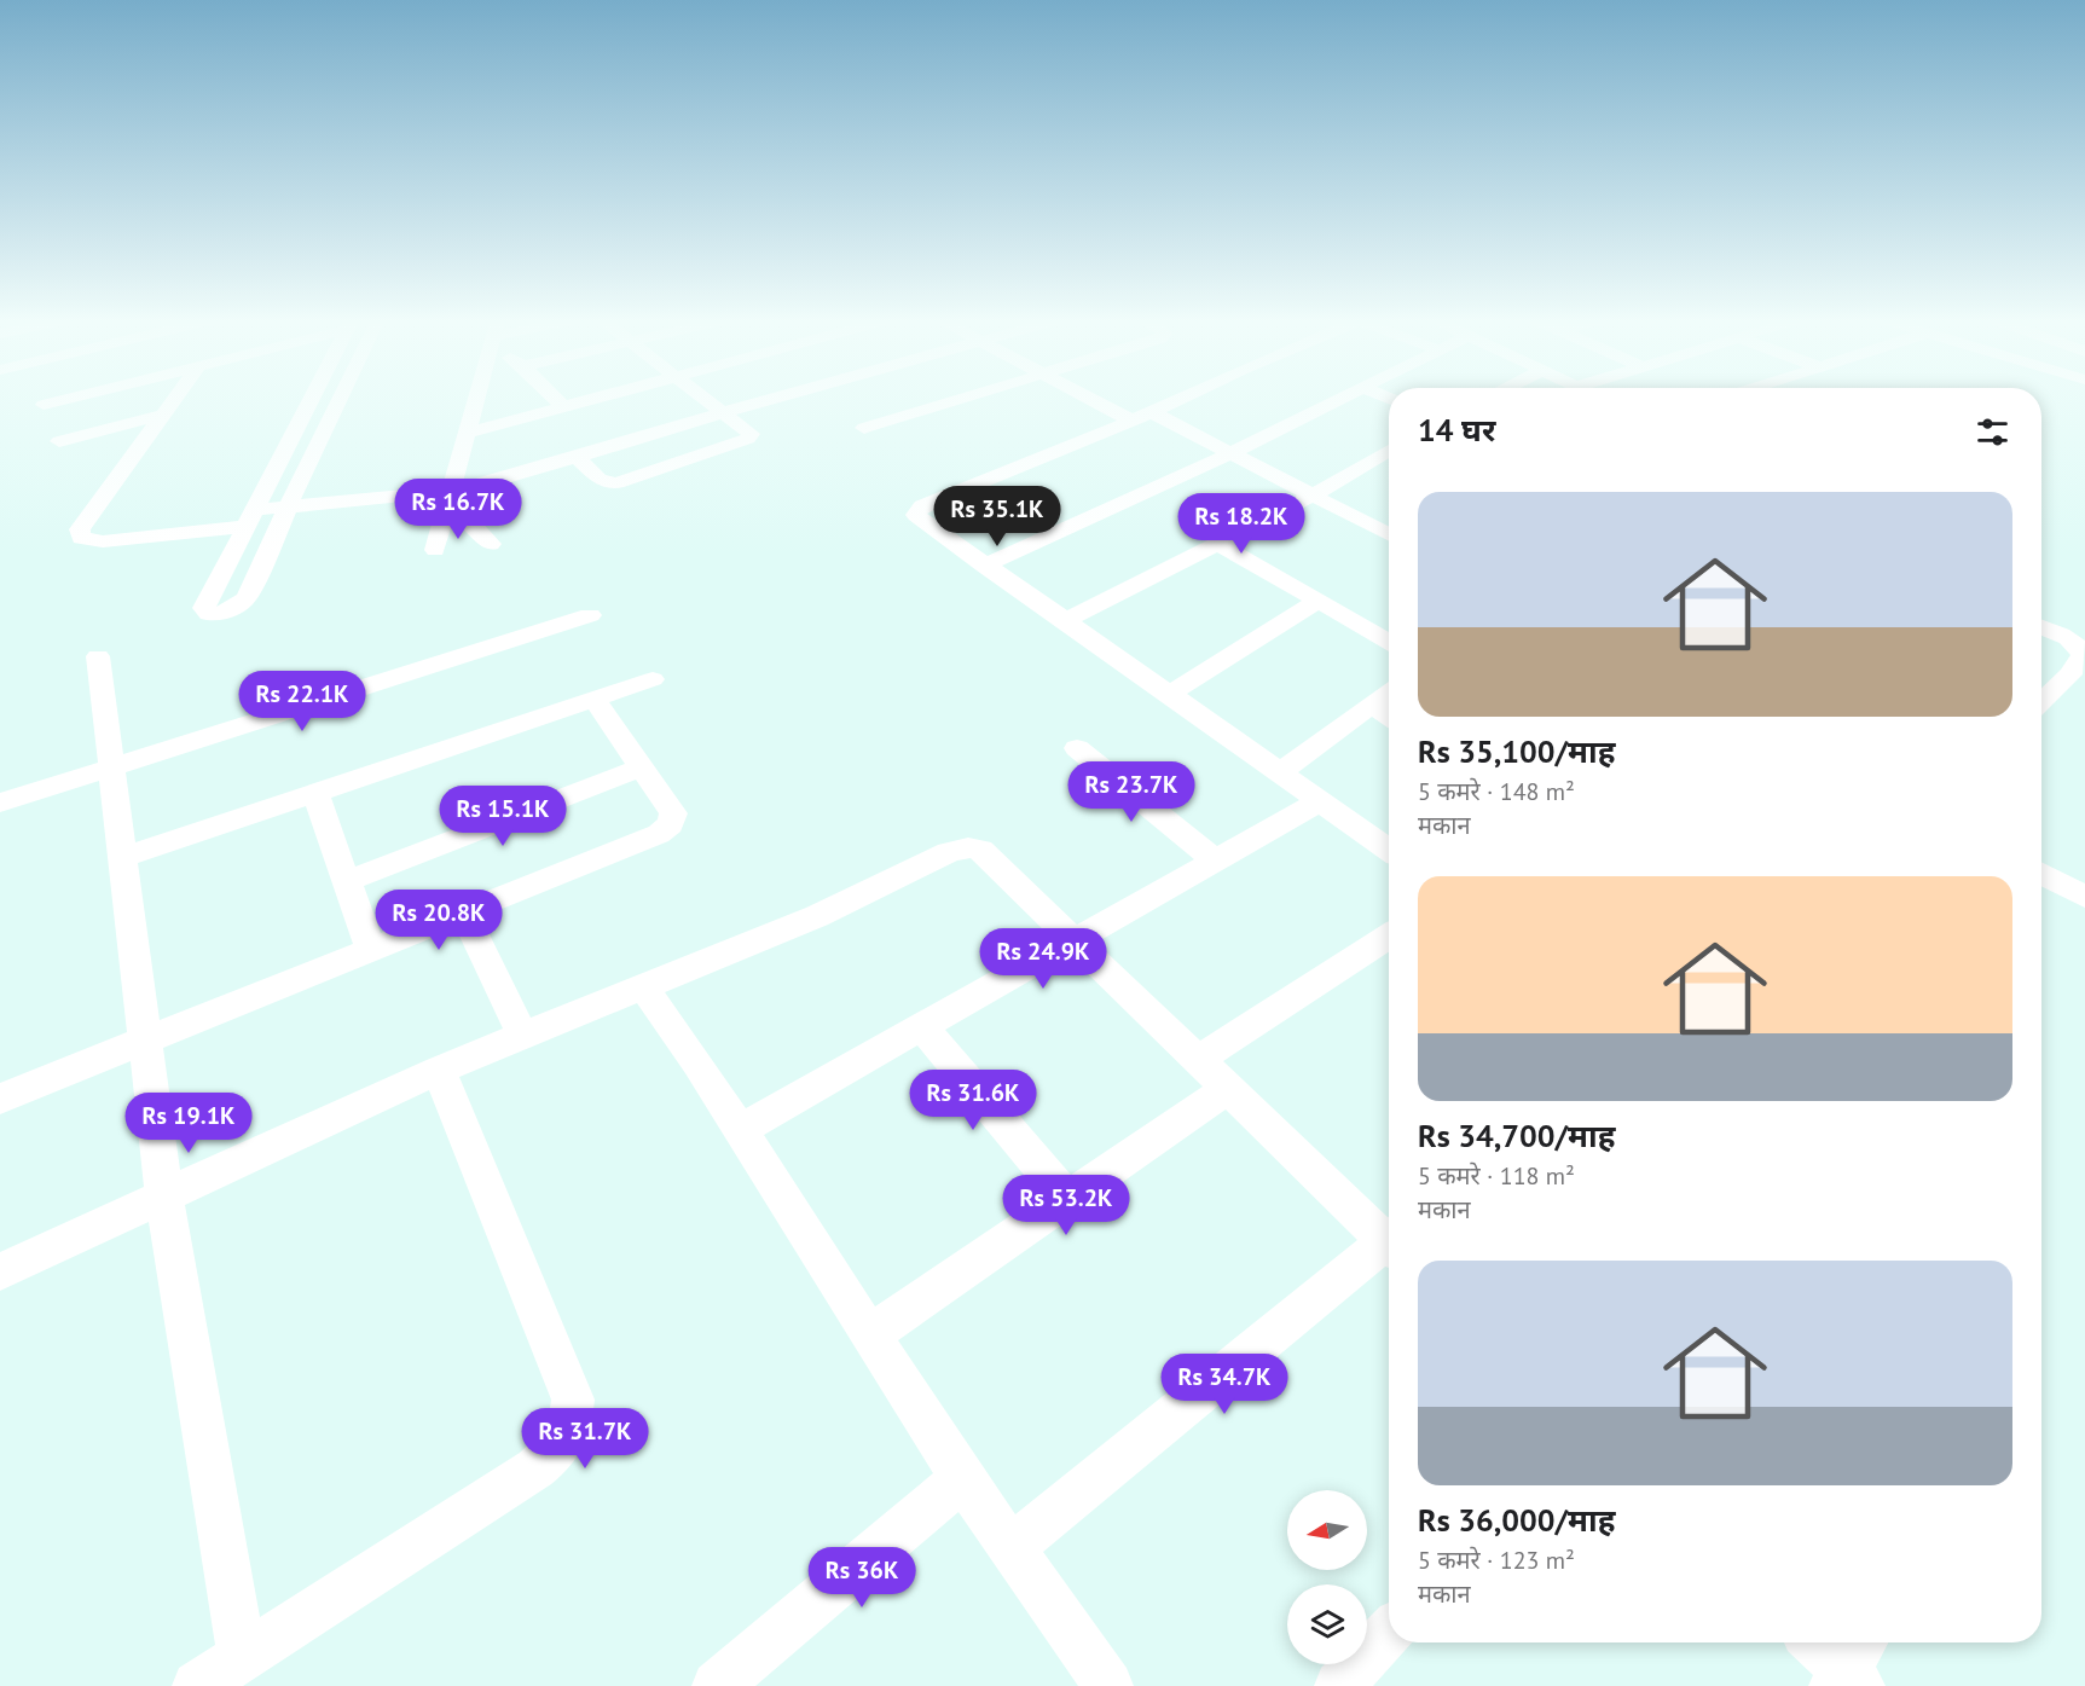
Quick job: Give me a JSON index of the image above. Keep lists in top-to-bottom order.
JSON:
{
  "north": "left",
  "page": {
    "heading": "14 घर",
    "list": [
      {
        "name": "Rs 35,100/माह",
        "note": "5 कमरे · 148 m² · मकान"
      },
      {
        "name": "Rs 34,700/माह",
        "note": "5 कमरे · 118 m² · मकान"
      },
      {
        "name": "Rs 36,000/माह",
        "note": "5 कमरे · 123 m² · मकान"
      }
    ],
    "price": [
      "Rs 16.7K",
      "Rs 35.1K",
      "Rs 18.2K",
      "Rs 22.1K",
      "Rs 23.7K",
      "Rs 15.1K",
      "Rs 20.8K",
      "Rs 24.9K",
      "Rs 31.6K",
      "Rs 19.1K",
      "Rs 53.2K",
      "Rs 34.7K",
      "Rs 31.7K",
      "Rs 36K"
    ]
  }
}
